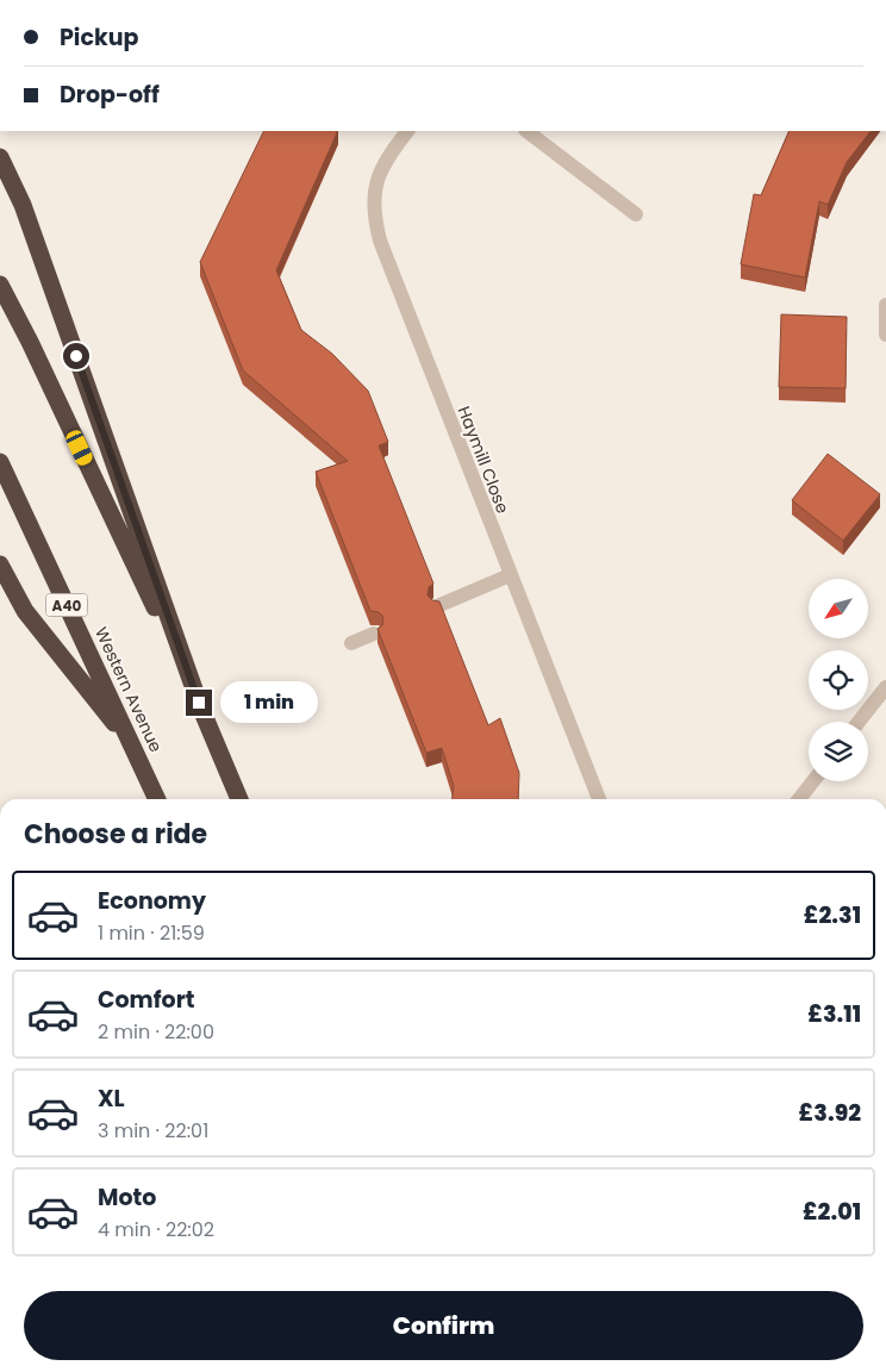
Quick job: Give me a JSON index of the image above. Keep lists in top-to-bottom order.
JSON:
{
  "streets": {
    "highway": ["A40", "Western Avenue"],
    "street": ["Haymill Close"]
  },
  "crossings": [
    ["A40", "Western Avenue"]
  ],
  "north": "bottom left",
  "page": {
    "banner": ["Pickup", "Drop-off"],
    "bubble": "1 min",
    "heading": "Choose a ride",
    "list": [
      {
        "name": "Economy",
        "note": "1 min · 21:59",
        "value": "£2.31"
      },
      {
        "name": "Comfort",
        "note": "2 min · 22:00",
        "value": "£3.11"
      },
      {
        "name": "XL",
        "note": "3 min · 22:01",
        "value": "£3.92"
      },
      {
        "name": "Moto",
        "note": "4 min · 22:02",
        "value": "£2.01"
      }
    ],
    "buttons": "Confirm"
  }
}
